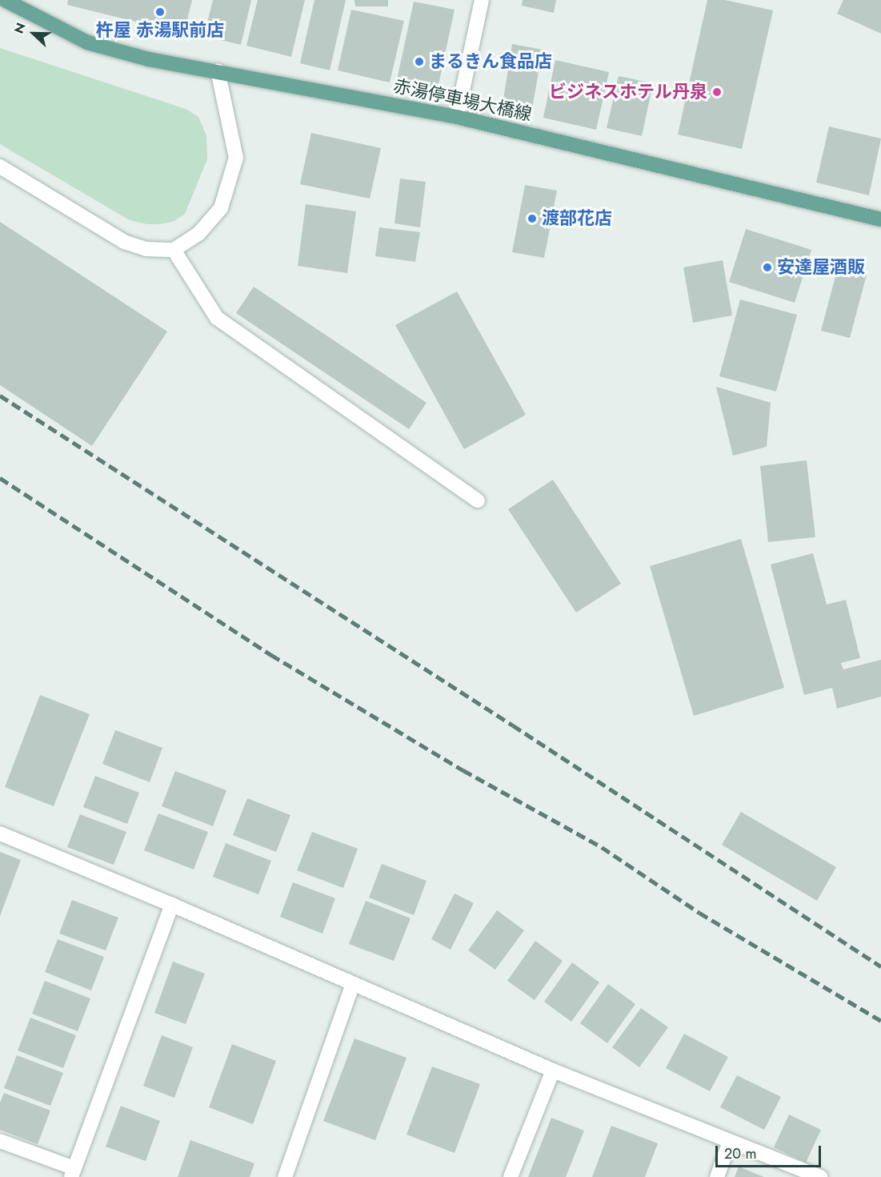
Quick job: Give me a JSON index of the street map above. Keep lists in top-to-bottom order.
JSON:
{
  "streets": {
    "main road": ["赤湯停車場大橋線"]
  },
  "places": [
    "杵屋 赤湯駅前店",
    "まるきん食品店",
    "ビジネスホテル丹泉",
    "渡部花店",
    "安達屋酒販"
  ],
  "scale_bar": "20 m",
  "north": "left"
}
